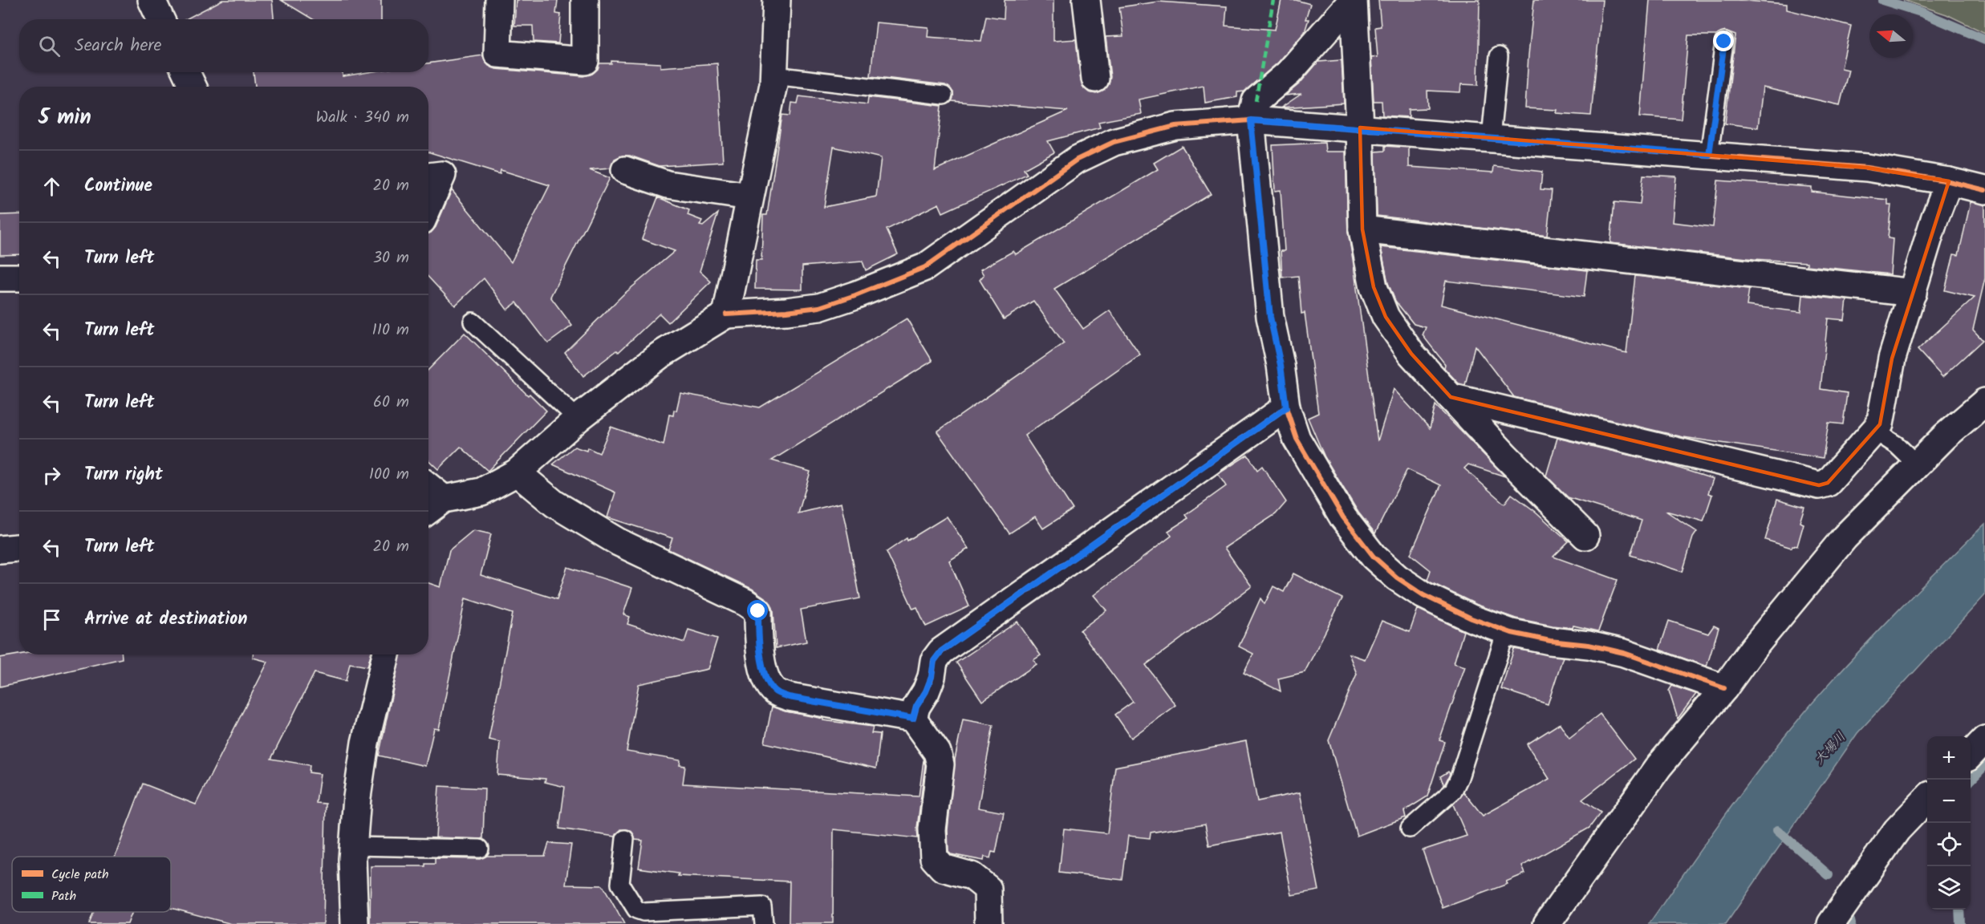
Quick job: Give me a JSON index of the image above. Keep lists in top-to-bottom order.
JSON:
{
  "water": ["大場川"],
  "legend": ["Cycle path", "Path"],
  "north": "left",
  "page": {
    "search": "Search here",
    "heading": ["5 min", "Walk · 340 m"],
    "list": [
      ["Continue", "20 m"],
      ["Turn left", "30 m"],
      ["Turn left", "110 m"],
      ["Turn left", "60 m"],
      ["Turn right", "100 m"],
      ["Turn left", "20 m"],
      "Arrive at destination"
    ],
    "map_buttons": ["+", "−"]
  }
}
